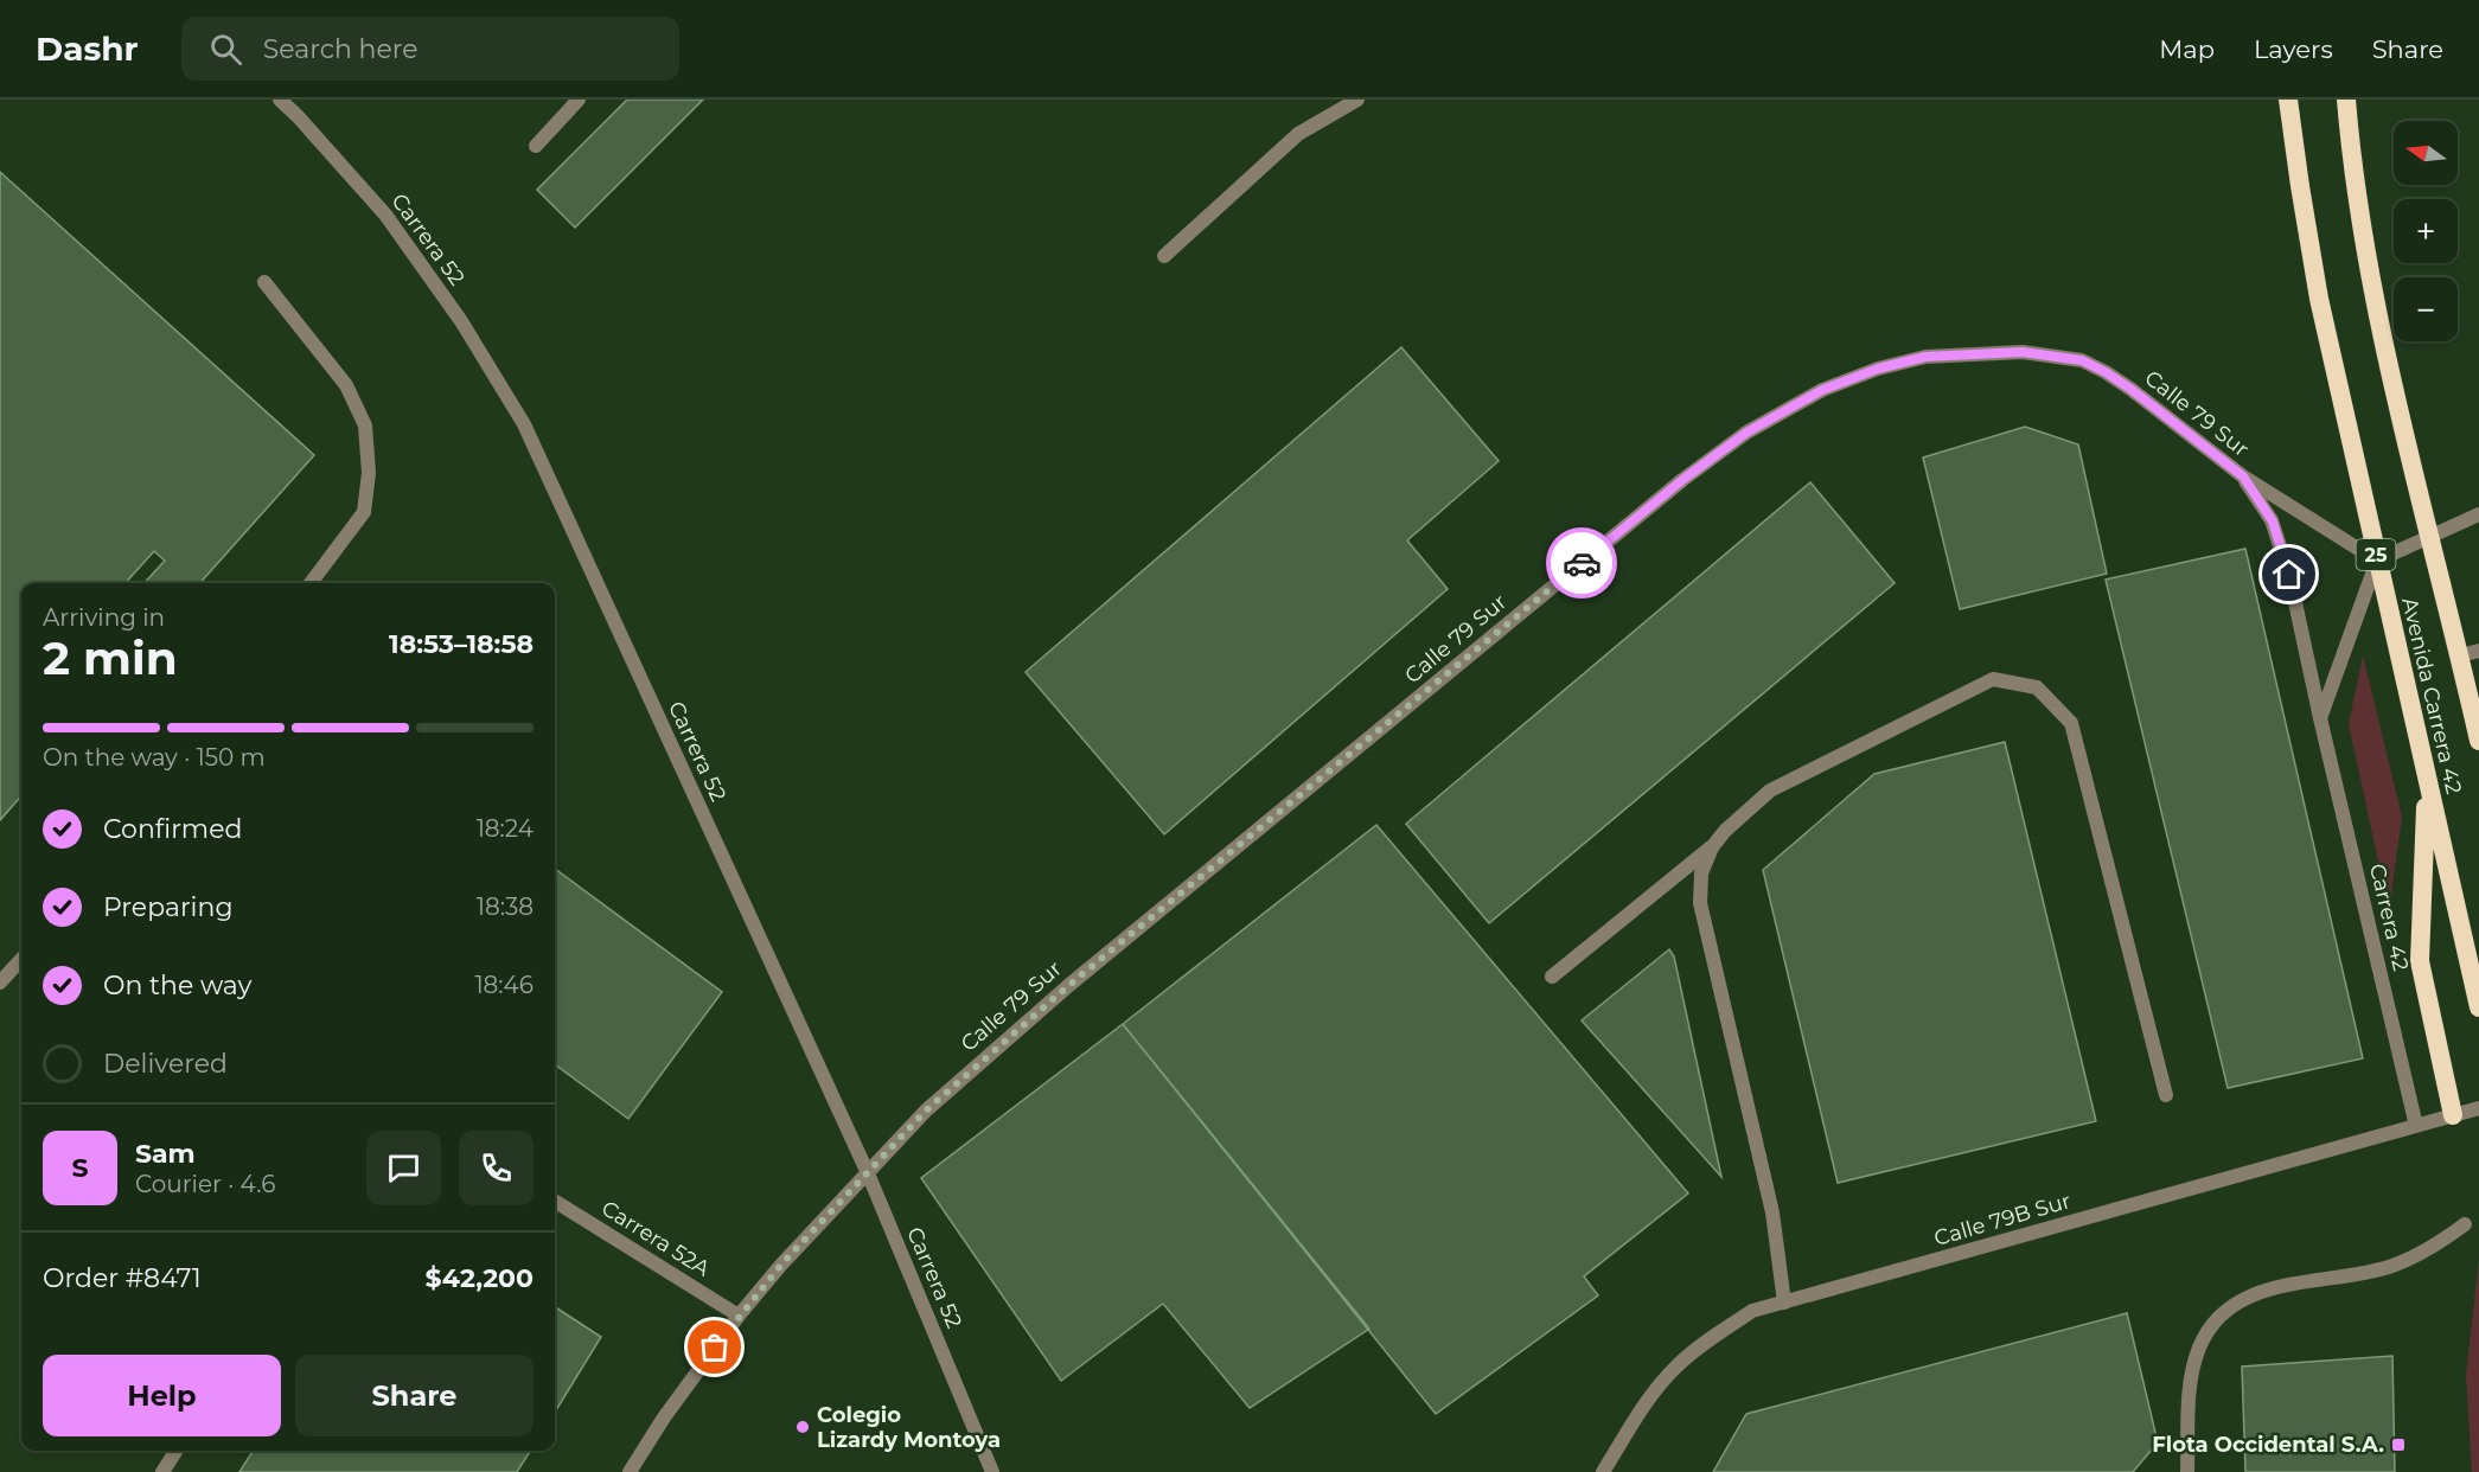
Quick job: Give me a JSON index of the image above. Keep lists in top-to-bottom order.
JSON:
{
  "streets": {
    "highway": ["25", "Avenida Carrera 42"],
    "street": [
      "Carrera 52",
      "Calle 79 Sur",
      "Carrera 42",
      "Calle 79B Sur",
      "Carrera 52A"
    ]
  },
  "crossings": [
    ["Carrera 52", "Calle 79 Sur"],
    ["Calle 79 Sur", "Avenida Carrera 42"],
    ["Calle 79 Sur", "Carrera 42"],
    ["Calle 79 Sur", "Carrera 52A"],
    ["Carrera 42", "Calle 79B Sur"]
  ],
  "places": {
    "other": ["Colegio Lizardy Montoya"],
    "transit": ["Flota Occidental S.A."]
  },
  "north": "left",
  "page": {
    "header": "Dashr",
    "search": "Search here",
    "nav": ["Map", "Layers", "Share"],
    "map_buttons": ["+", "−"],
    "heading": ["2 min", "Arriving in", "18:53–18:58"],
    "panel": [
      "Sam",
      "Courier · 4.6",
      "Order #8471",
      "$42,200"
    ],
    "bar": "On the way · 150 m",
    "list": [
      ["Confirmed", "18:24"],
      ["Preparing", "18:38"],
      ["On the way", "18:46"],
      "Delivered"
    ],
    "round": "S",
    "buttons": ["Help", "Share"]
  }
}
